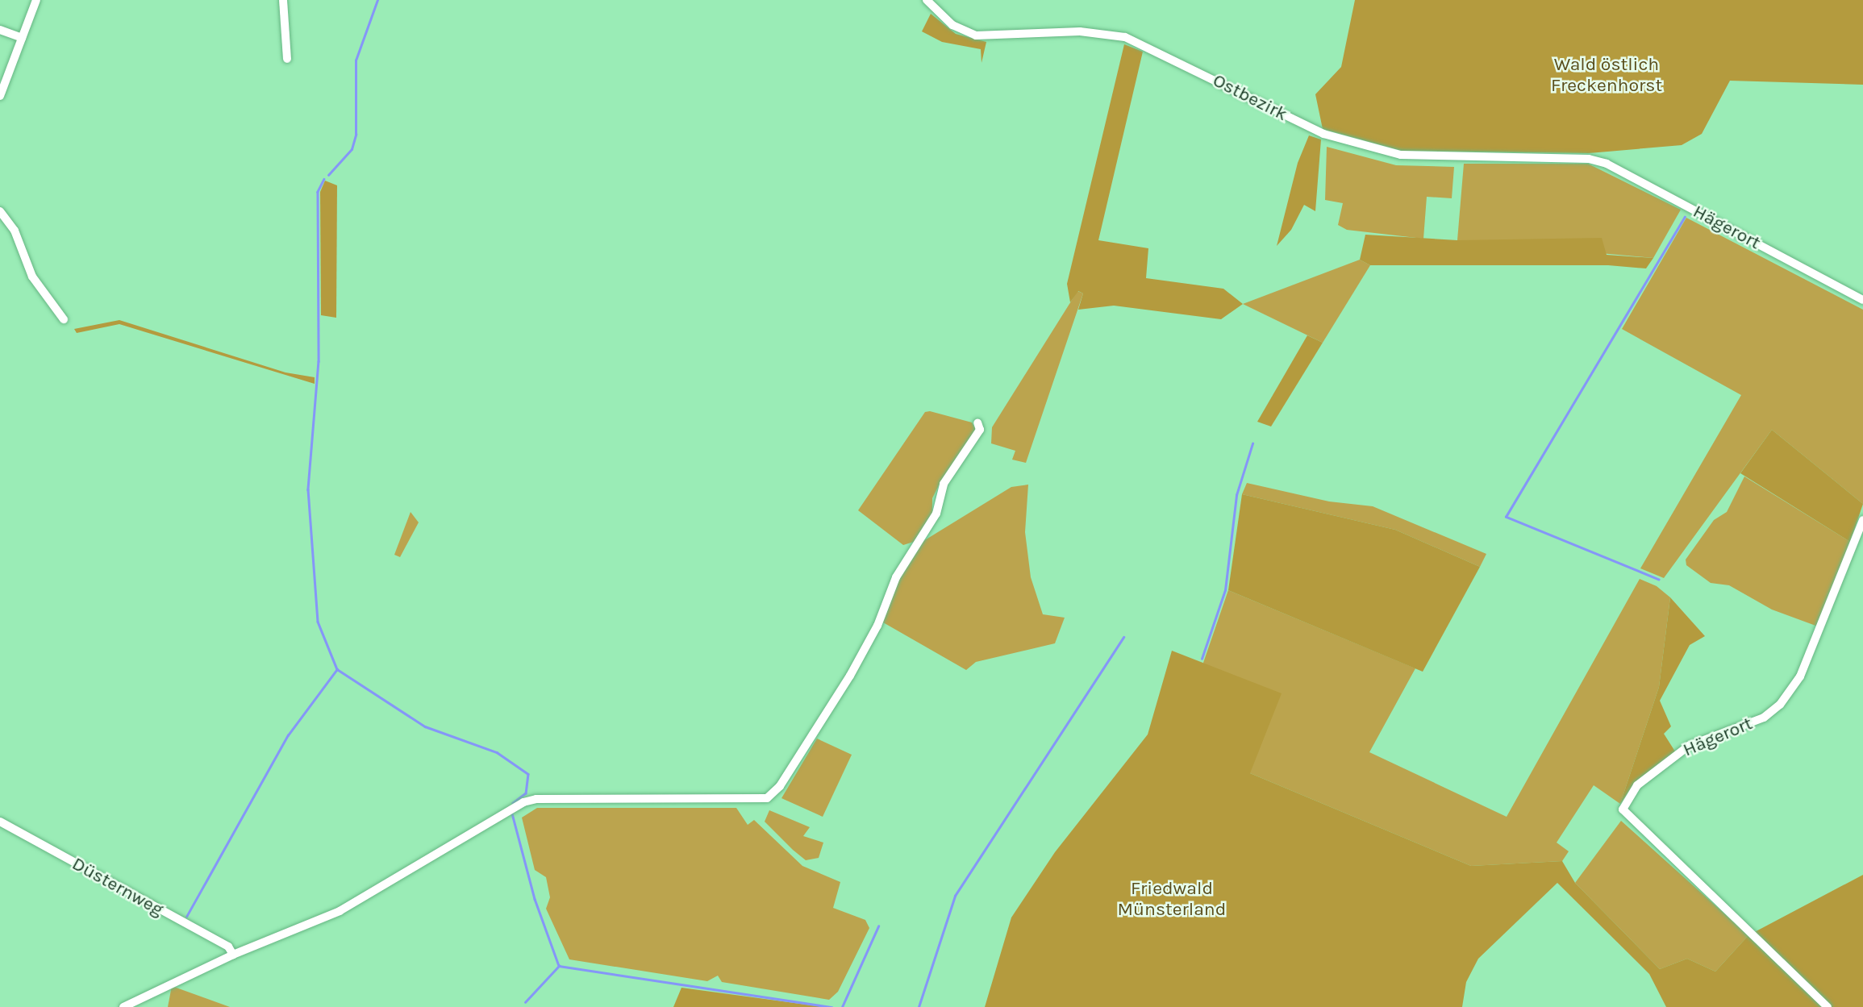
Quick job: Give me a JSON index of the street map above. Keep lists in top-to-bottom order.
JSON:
{
  "streets": {
    "street": ["Ostbezirk", "Hägerort", "Düsternweg"]
  },
  "crossings": [
    ["Ostbezirk", "Hägerort"]
  ],
  "parks": ["Wald östlich Freckenhorst", "Friedwald Münsterland"]
}
